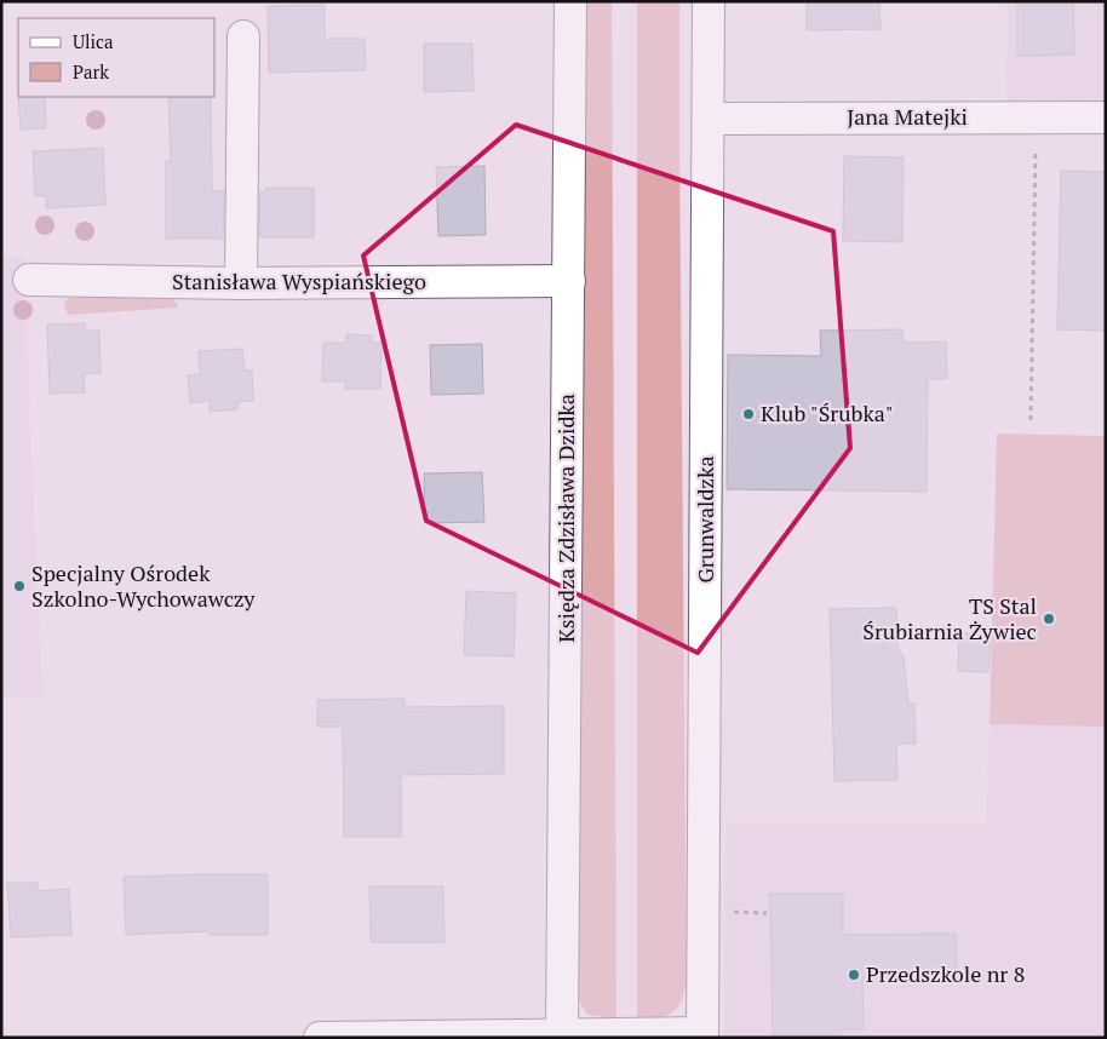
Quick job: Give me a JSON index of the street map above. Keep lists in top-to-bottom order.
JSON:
{
  "streets": {
    "street": [
      "Jana Matejki",
      "Stanisława Wyspiańskiego",
      "Księdza Zdzisława Dzidka",
      "Grunwaldzka"
    ]
  },
  "crossings": [
    ["Jana Matejki", "Grunwaldzka"],
    ["Stanisława Wyspiańskiego", "Księdza Zdzisława Dzidka"]
  ],
  "places": [
    "Klub \"Śrubka\"",
    "Specjalny Ośrodek Szkolno-Wychowawczy",
    "TS Stal Śrubiarnia Żywiec",
    "Przedszkole nr 8"
  ],
  "legend": ["Ulica", "Park"]
}
